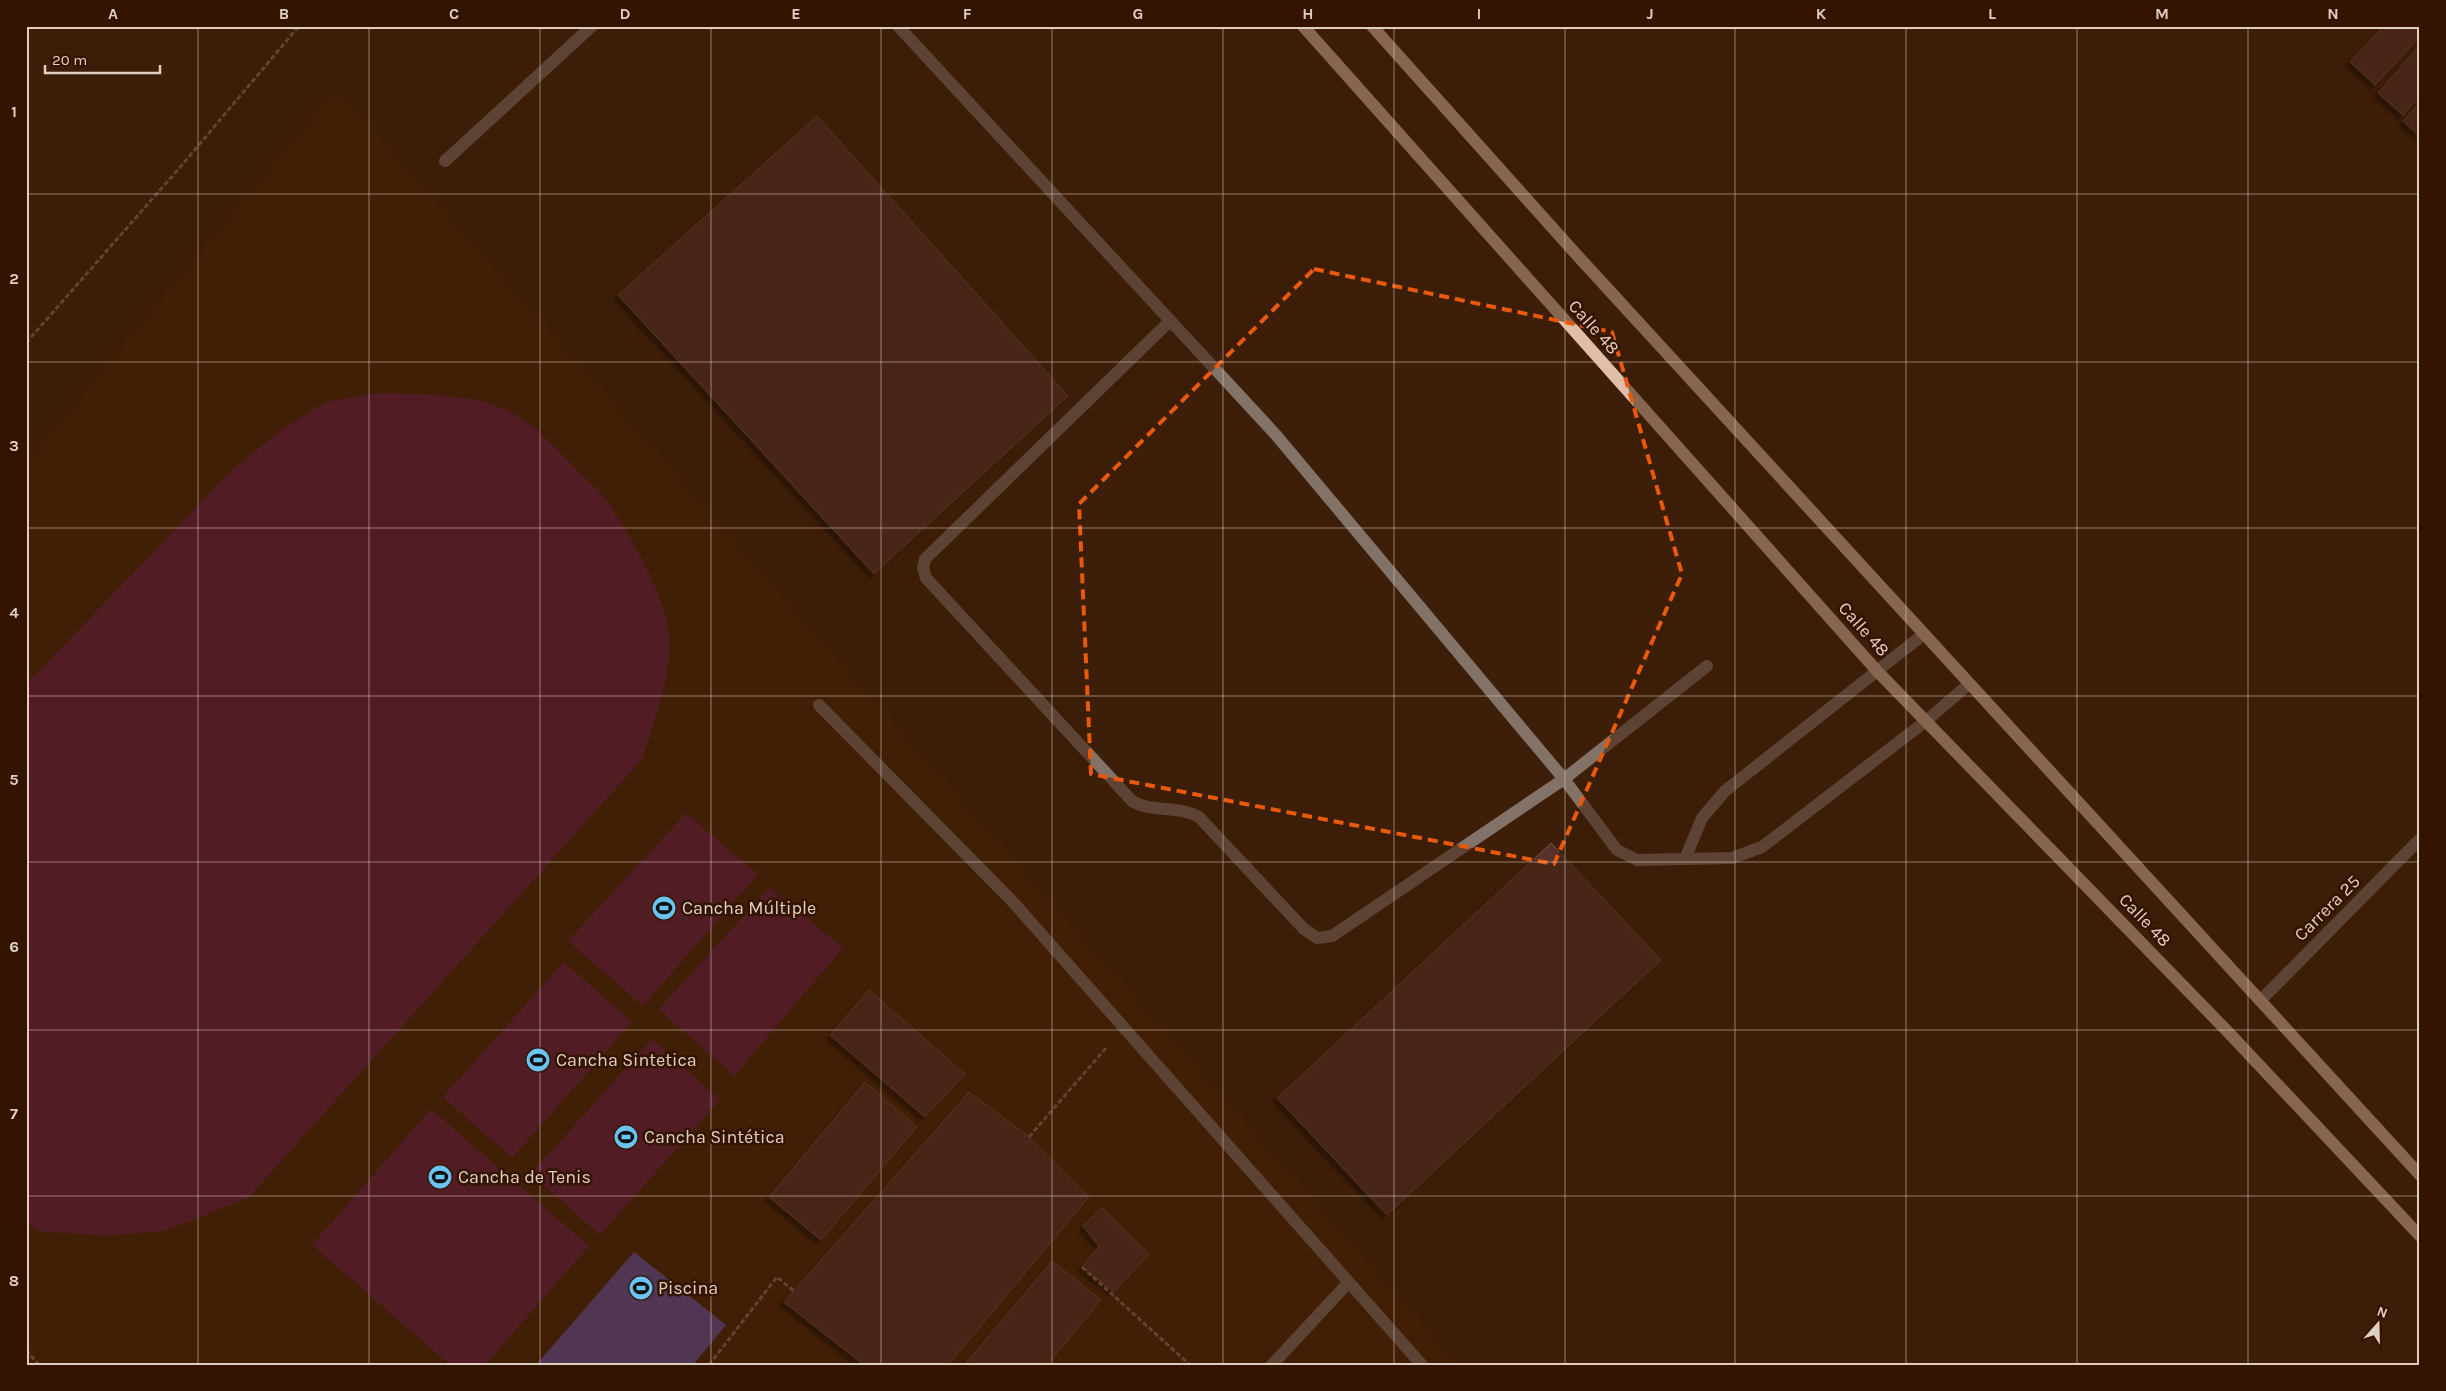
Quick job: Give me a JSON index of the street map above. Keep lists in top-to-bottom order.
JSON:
{
  "streets": {
    "main road": ["Calle 48"],
    "street": ["Carrera 25"]
  },
  "crossings": [
    ["Calle 48", "Carrera 25"]
  ],
  "places": {
    "sports": [
      "Cancha Múltiple",
      "Cancha Sintetica",
      "Cancha Sintética",
      "Cancha de Tenis",
      "Piscina"
    ]
  },
  "scale_bar": "20 m",
  "north": "top",
  "grid": {
    "columns": [
      "A",
      "B",
      "C",
      "D",
      "E",
      "F",
      "G",
      "H",
      "I",
      "J",
      "K",
      "L",
      "M",
      "N"
    ],
    "rows": [
      "1",
      "2",
      "3",
      "4",
      "5",
      "6",
      "7",
      "8"
    ]
  }
}
